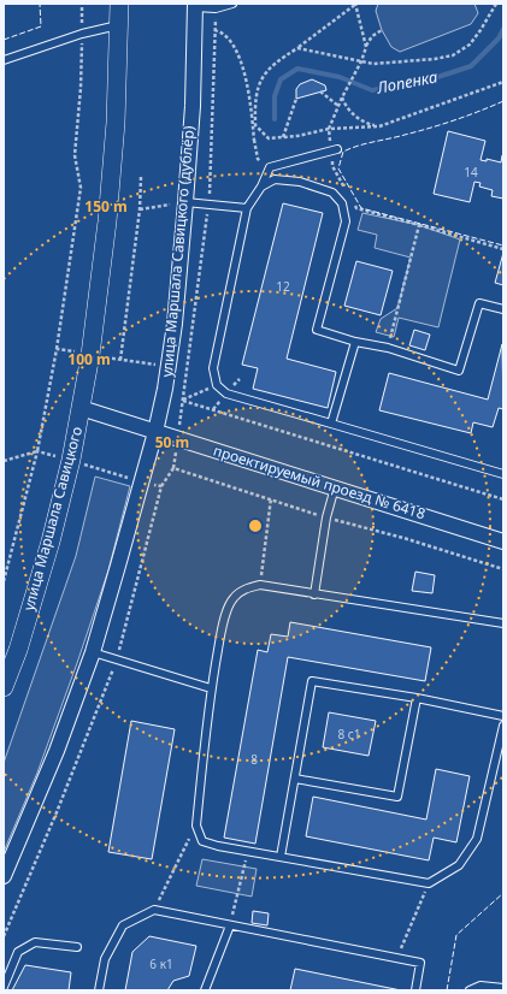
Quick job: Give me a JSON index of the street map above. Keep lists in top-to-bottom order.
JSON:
{
  "streets": {
    "street": ["улица Маршала Савицкого (дублёр)", "проектируемый проезд № 6418", "улица Маршала Савицкого"]
  },
  "crossings": [
    ["улица Маршала Савицкого (дублёр)", "проектируемый проезд № 6418"],
    ["проектируемый проезд № 6418", "улица Маршала Савицкого"]
  ],
  "water": ["Лопенка"],
  "house_numbers": [
    "14",
    "12",
    "8 с1",
    "8",
    "6 к1"
  ],
  "rings": ["150 m", "100 m", "50 m"]
}
